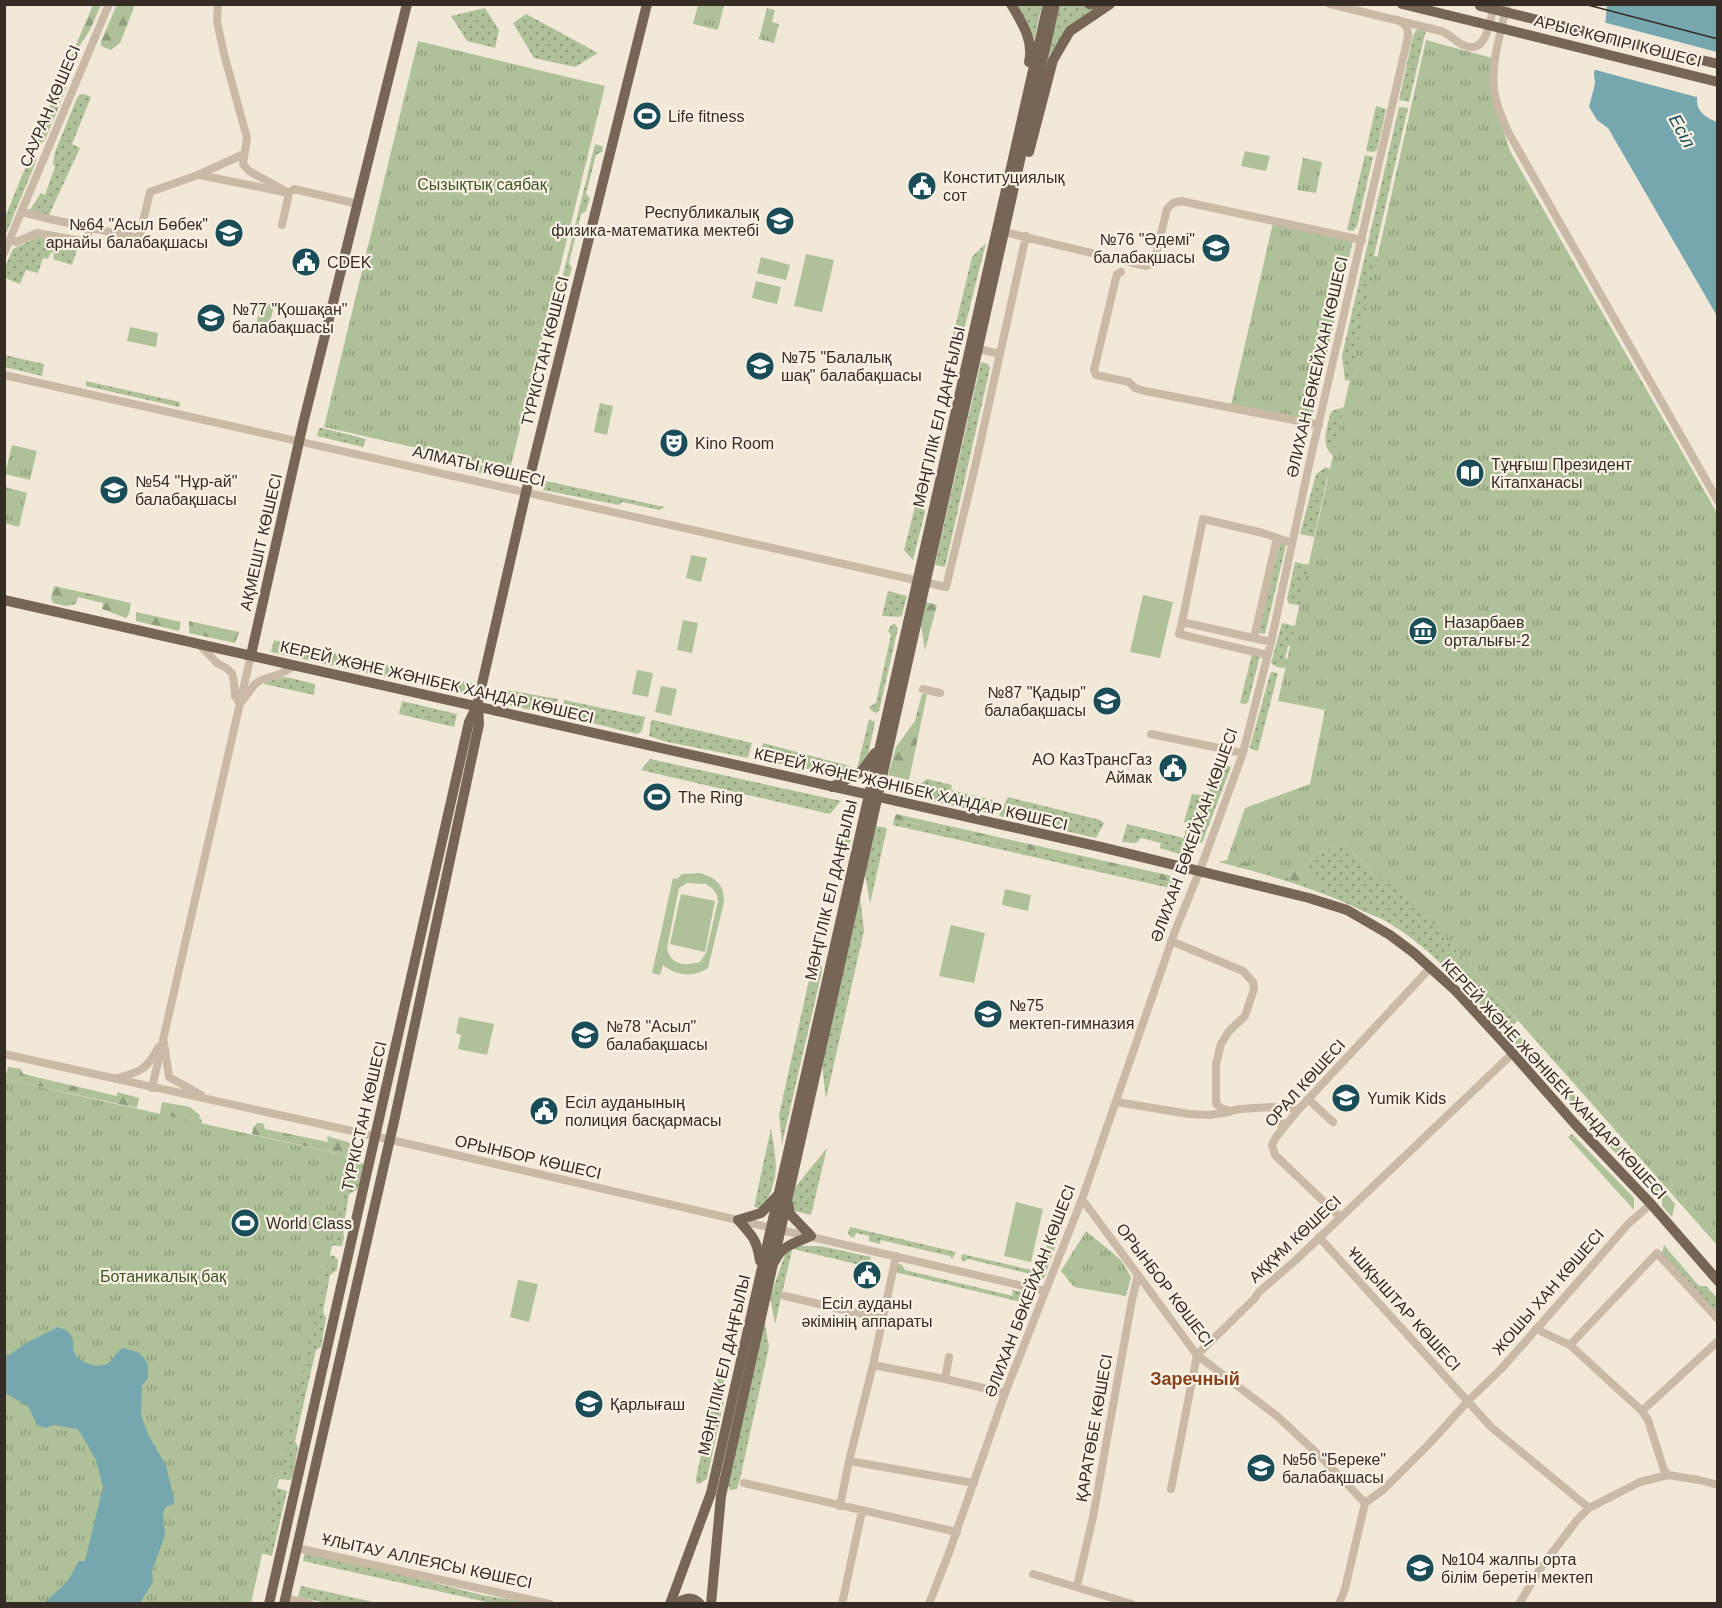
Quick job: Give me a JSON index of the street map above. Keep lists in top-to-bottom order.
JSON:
{
  "streets": {
    "main road": [
      "АРЫС КӨПІРІ КӨШЕСІ",
      "ТҮРКІСТАН КӨШЕСІ",
      "МӘҢГІЛІК ЕЛ ДАҢҒЫЛЫ",
      "АҚМЕШІТ КӨШЕСІ",
      "КЕРЕЙ ЖӘНЕ ЖӘНІБЕК ХАНДАР КӨШЕСІ"
    ],
    "street": [
      "САУРАН КӨШЕСІ",
      "ӘЛИХАН БӨКЕЙХАН КӨШЕСІ",
      "АЛМАТЫ КӨШЕСІ",
      "ОРАЛ КӨШЕСІ",
      "ОРЫНБОР КӨШЕСІ",
      "АҚҚҰМ КӨШЕСІ",
      "ЖОШЫ ХАН КӨШЕСІ",
      "ҰШҚЫШТАР КӨШЕСІ",
      "ҚАРАТӨБЕ КӨШЕСІ",
      "ҰЛЫТАУ АЛЛЕЯСЫ КӨШЕСІ"
    ]
  },
  "crossings": [
    ["ТҮРКІСТАН КӨШЕСІ", "АЛМАТЫ КӨШЕСІ"],
    ["ТҮРКІСТАН КӨШЕСІ", "КЕРЕЙ ЖӘНЕ ЖӘНІБЕК ХАНДАР КӨШЕСІ"],
    ["ТҮРКІСТАН КӨШЕСІ", "ОРЫНБОР КӨШЕСІ"],
    ["ТҮРКІСТАН КӨШЕСІ", "ҰЛЫТАУ АЛЛЕЯСЫ КӨШЕСІ"],
    ["ӘЛИХАН БӨКЕЙХАН КӨШЕСІ", "КЕРЕЙ ЖӘНЕ ЖӘНІБЕК ХАНДАР КӨШЕСІ"],
    ["ӘЛИХАН БӨКЕЙХАН КӨШЕСІ", "ОРЫНБОР КӨШЕСІ"],
    ["МӘҢГІЛІК ЕЛ ДАҢҒЫЛЫ", "АЛМАТЫ КӨШЕСІ"],
    ["МӘҢГІЛІК ЕЛ ДАҢҒЫЛЫ", "КЕРЕЙ ЖӘНЕ ЖӘНІБЕК ХАНДАР КӨШЕСІ"],
    ["МӘҢГІЛІК ЕЛ ДАҢҒЫЛЫ", "ОРЫНБОР КӨШЕСІ"],
    ["АЛМАТЫ КӨШЕСІ", "АҚМЕШІТ КӨШЕСІ"],
    ["АҚМЕШІТ КӨШЕСІ", "КЕРЕЙ ЖӘНЕ ЖӘНІБЕК ХАНДАР КӨШЕСІ"],
    ["АҚМЕШІТ КӨШЕСІ", "ОРЫНБОР КӨШЕСІ"],
    ["КЕРЕЙ ЖӘНЕ ЖӘНІБЕК ХАНДАР КӨШЕСІ", "ОРАЛ КӨШЕСІ"],
    ["КЕРЕЙ ЖӘНЕ ЖӘНІБЕК ХАНДАР КӨШЕСІ", "АҚҚҰМ КӨШЕСІ"],
    ["КЕРЕЙ ЖӘНЕ ЖӘНІБЕК ХАНДАР КӨШЕСІ", "ЖОШЫ ХАН КӨШЕСІ"],
    ["ОРАЛ КӨШЕСІ", "АҚҚҰМ КӨШЕСІ"],
    ["ОРЫНБОР КӨШЕСІ", "АҚҚҰМ КӨШЕСІ"],
    ["ОРЫНБОР КӨШЕСІ", "ЖОШЫ ХАН КӨШЕСІ"],
    ["ОРЫНБОР КӨШЕСІ", "ҚАРАТӨБЕ КӨШЕСІ"],
    ["АҚҚҰМ КӨШЕСІ", "ҰШҚЫШТАР КӨШЕСІ"],
    ["ЖОШЫ ХАН КӨШЕСІ", "ҰШҚЫШТАР КӨШЕСІ"]
  ],
  "districts": ["Заречный"],
  "water": ["Есіл"],
  "parks": ["Сызықтық саябақ", "Ботаникалық бақ"],
  "places": {
    "sports": ["Life fitness", "The Ring", "World Class"],
    "public building": [
      "Конституциялық сот",
      "CDEK",
      "АО КазТрансГаз Аймак",
      "Есіл ауданының полиция басқармасы",
      "Есіл ауданы әкімінің аппараты"
    ],
    "school or university": [
      "Республикалық физика-математика мектебі",
      "№64 \"Асыл Бөбек\" арнайы балабақшасы",
      "№76 \"Әдемі\" балабақшасы",
      "№77 \"Қошақан\" балабақшасы",
      "№75 \"Балалық шақ\" балабақшасы",
      "№54 \"Нұр-ай\" балабақшасы",
      "№87 \"Қадыр\" балабақшасы",
      "№75 мектеп-гимназия",
      "№78 \"Асыл\" балабақшасы",
      "Yumik Kids",
      "Қарлығаш",
      "№56 \"Береке\" балабақшасы",
      "№104 жалпы орта білім беретін мектеп"
    ],
    "theatre": ["Kino Room"],
    "library": ["Тұңғыш Президент Кітапханасы"],
    "museum": ["Назарбаев орталығы-2"]
  }
}
